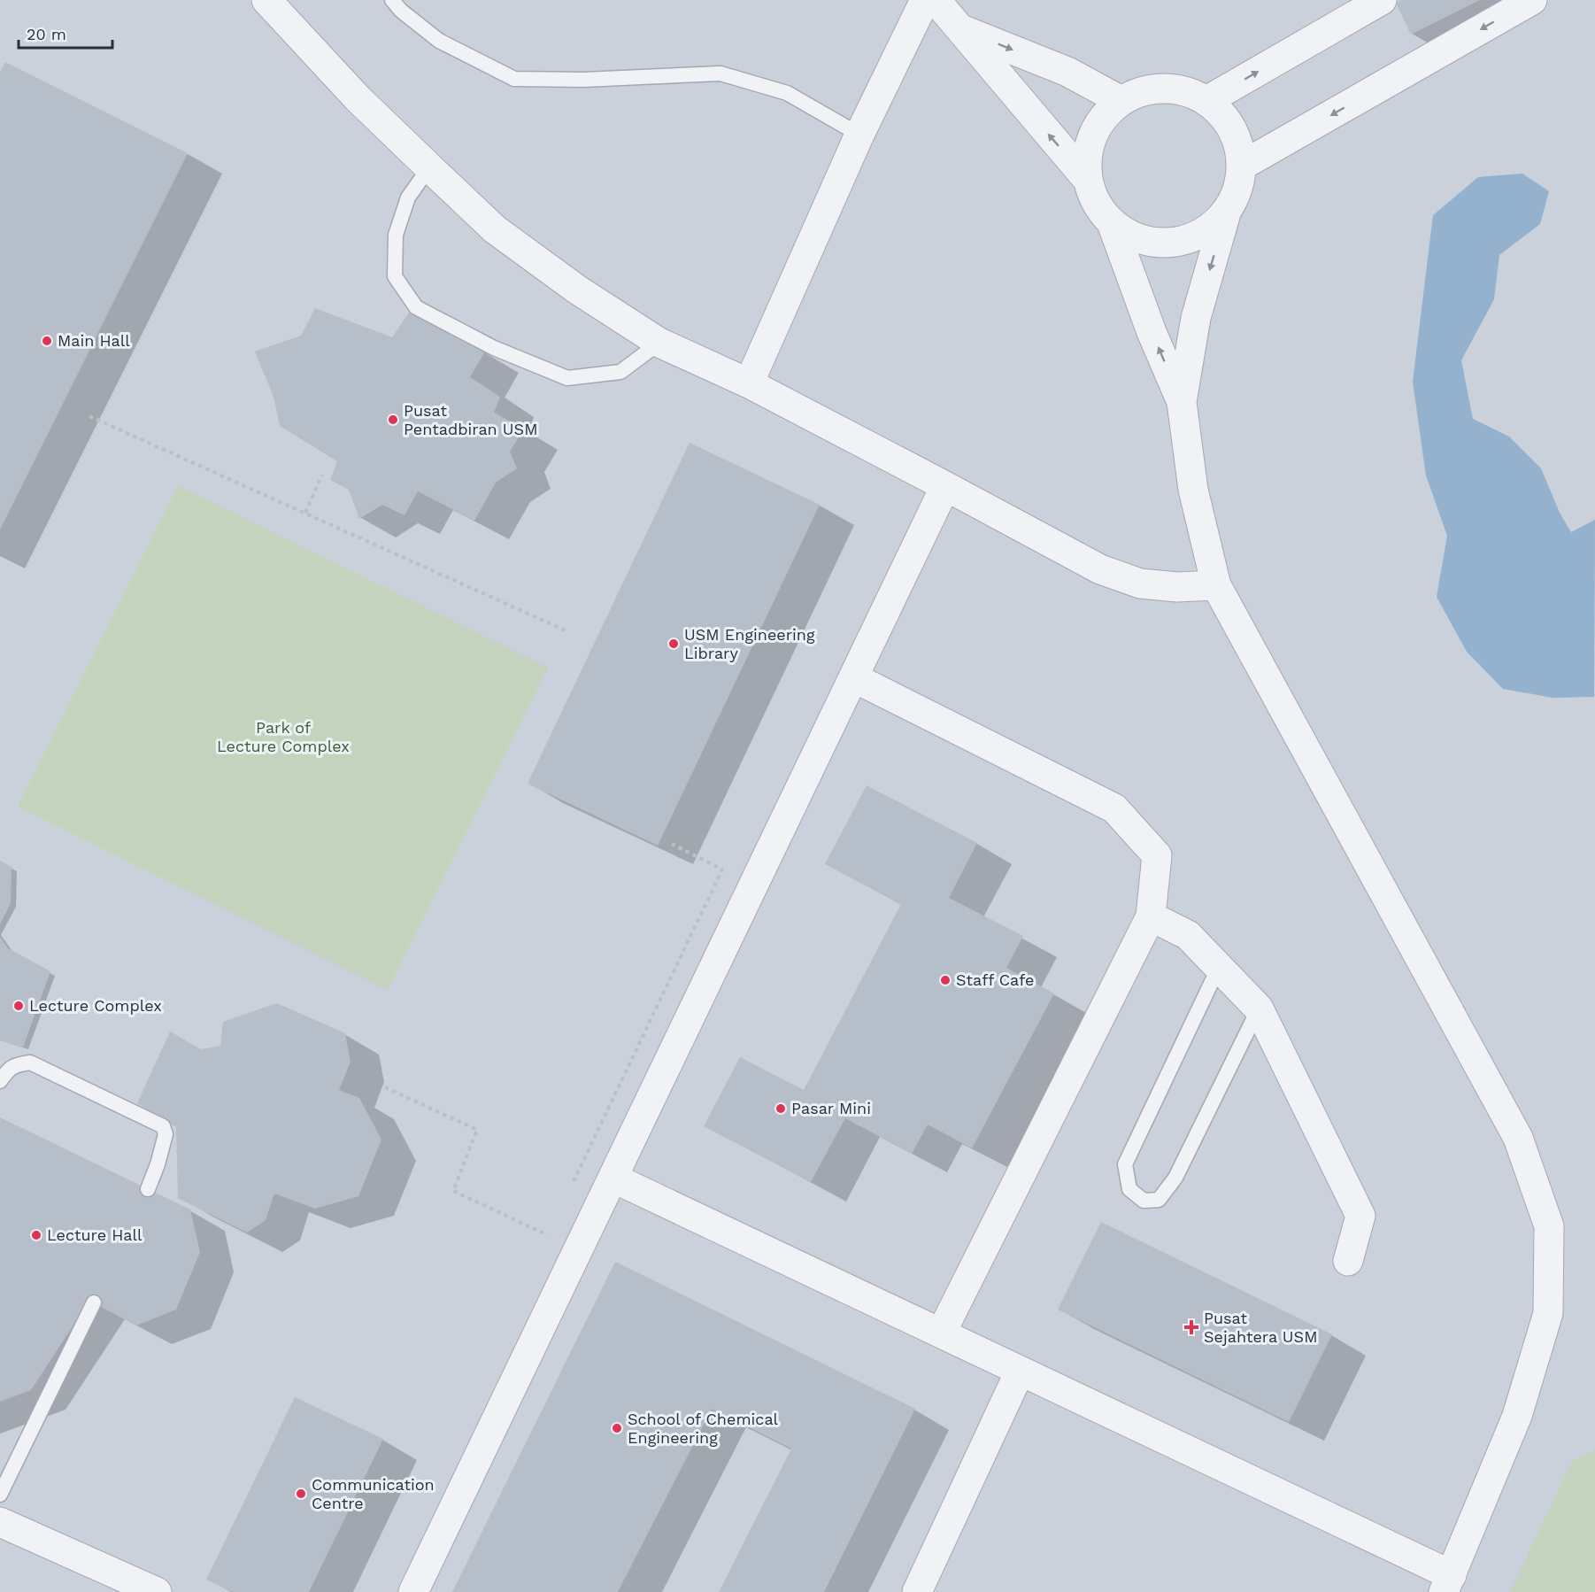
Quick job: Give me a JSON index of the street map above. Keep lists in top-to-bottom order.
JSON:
{
  "parks": ["Park of Lecture Complex"],
  "places": {
    "other": [
      "Main Hall",
      "Pusat Pentadbiran USM",
      "USM Engineering Library",
      "Staff Cafe",
      "Lecture Complex",
      "Pasar Mini",
      "Lecture Hall",
      "School of Chemical Engineering",
      "Communication Centre"
    ],
    "health": ["Pusat Sejahtera USM"]
  },
  "scale_bar": "20 m"
}
